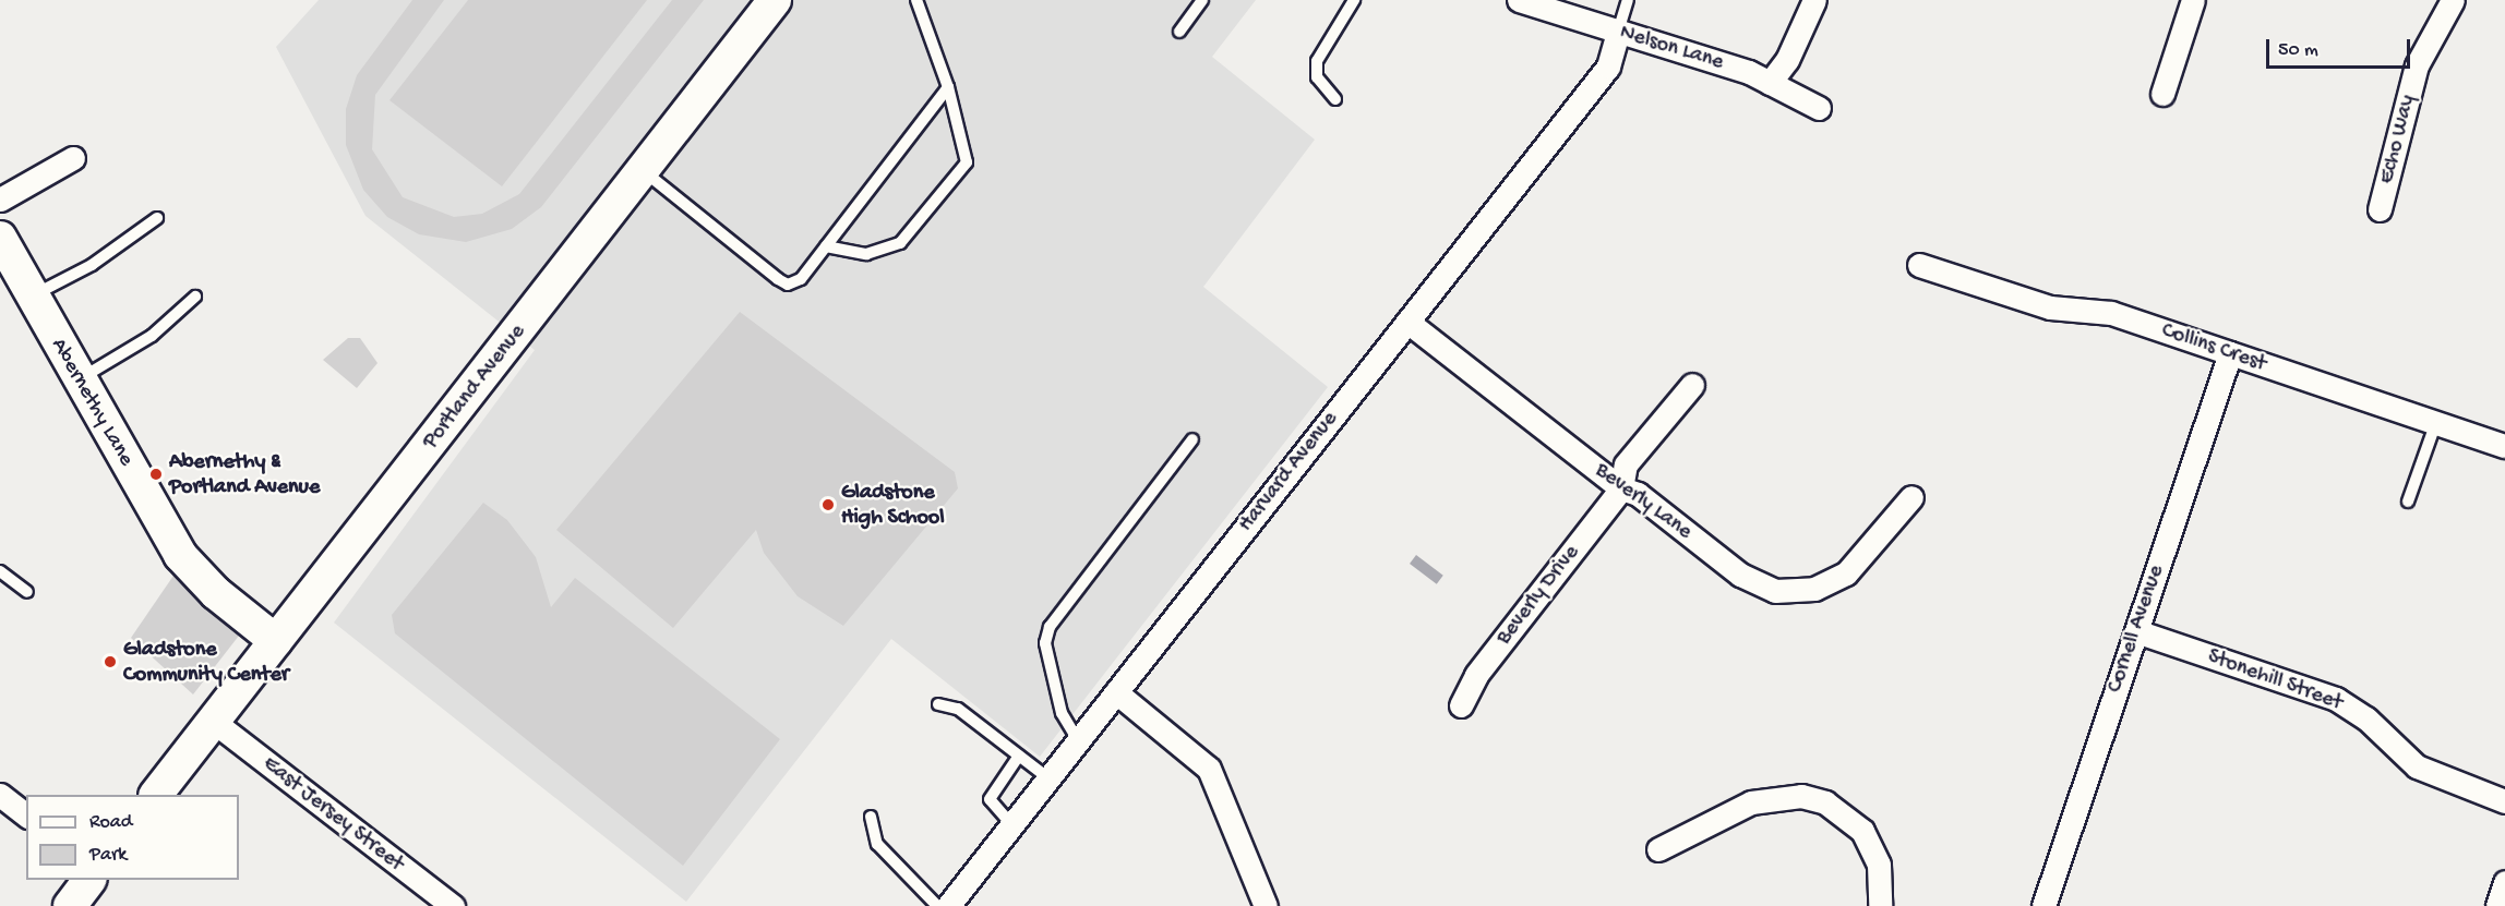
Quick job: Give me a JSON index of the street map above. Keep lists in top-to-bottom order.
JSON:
{
  "streets": {
    "street": [
      "Nelson Lane",
      "Echo Way",
      "Collins Crest",
      "Portland Avenue",
      "Abernethy Lane",
      "Harvard Avenue",
      "Beverly Lane",
      "Beverly Drive",
      "Cornell Avenue",
      "Stonehill Street",
      "East Jersey Street"
    ]
  },
  "crossings": [
    ["Nelson Lane", "Harvard Avenue"],
    ["Collins Crest", "Cornell Avenue"],
    ["Portland Avenue", "Abernethy Lane"],
    ["Portland Avenue", "East Jersey Street"],
    ["Harvard Avenue", "Beverly Lane"],
    ["Beverly Lane", "Beverly Drive"],
    ["Cornell Avenue", "Stonehill Street"]
  ],
  "places": ["Abernethy & Portland Avenue", "Gladstone High School", "Gladstone Community Center"],
  "legend": ["Road", "Park"],
  "scale_bar": "50 m"
}
